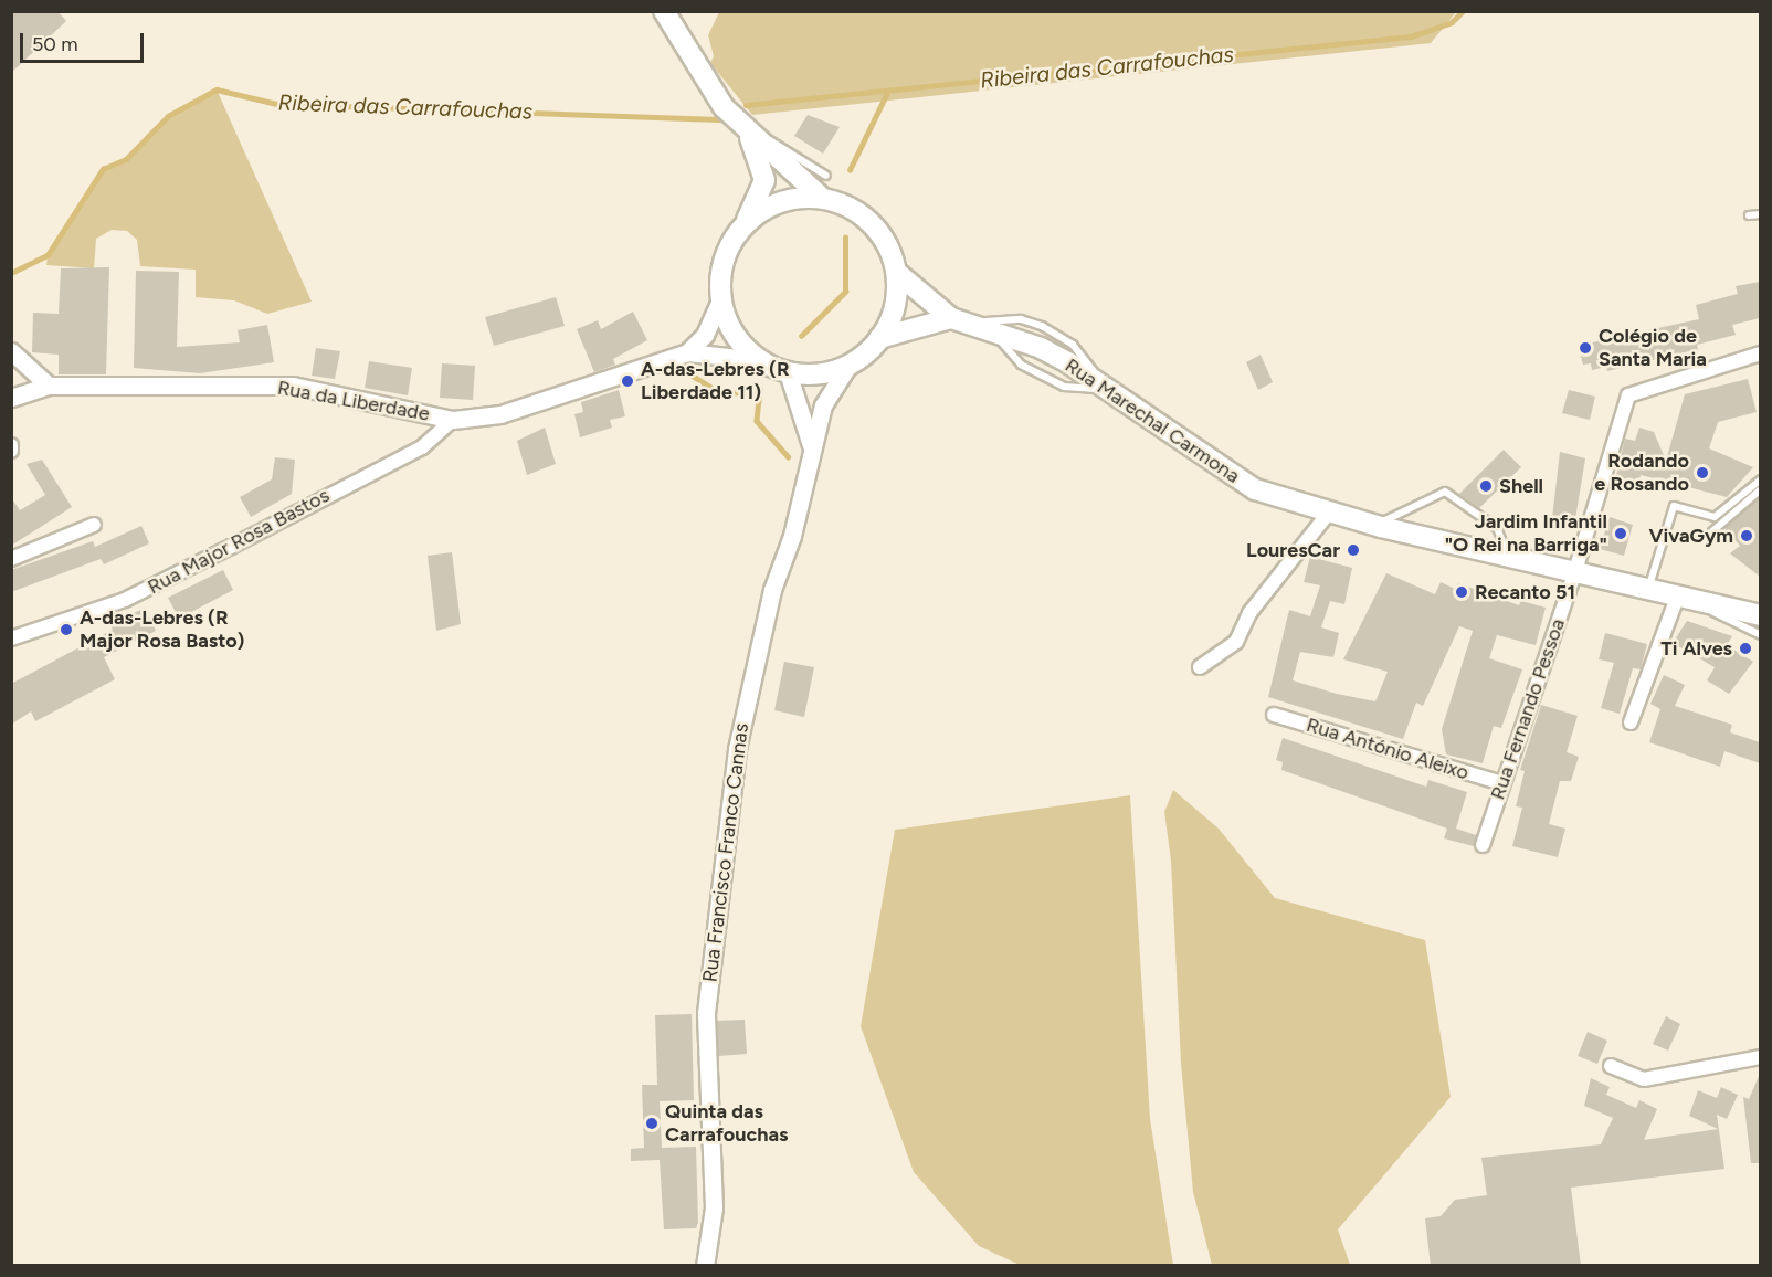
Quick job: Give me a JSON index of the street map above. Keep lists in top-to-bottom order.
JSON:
{
  "streets": {
    "main road": ["Rua Marechal Carmona"],
    "street": [
      "Rua da Liberdade",
      "Rua Major Rosa Bastos",
      "Rua Fernando Pessoa",
      "Rua António Aleixo",
      "Rua Francisco Franco Cannas"
    ]
  },
  "crossings": [
    ["Rua da Liberdade", "Rua Marechal Carmona"],
    ["Rua da Liberdade", "Rua Major Rosa Bastos"],
    ["Rua da Liberdade", "Rua Francisco Franco Cannas"],
    ["Rua Marechal Carmona", "Rua Fernando Pessoa"],
    ["Rua Marechal Carmona", "Rua Francisco Franco Cannas"],
    ["Rua Fernando Pessoa", "Rua António Aleixo"]
  ],
  "water": ["Ribeira das Carrafouchas"],
  "places": [
    "Colégio de Santa Maria",
    "A-das-Lebres (R Liberdade 11)",
    "Rodando e Rosando",
    "Shell",
    "Jardim Infantil \"O Rei na Barriga\"",
    "VivaGym",
    "LouresCar",
    "Recanto 51",
    "A-das-Lebres (R Major Rosa Basto)",
    "Ti Alves",
    "Quinta das Carrafouchas"
  ],
  "scale_bar": "50 m"
}
